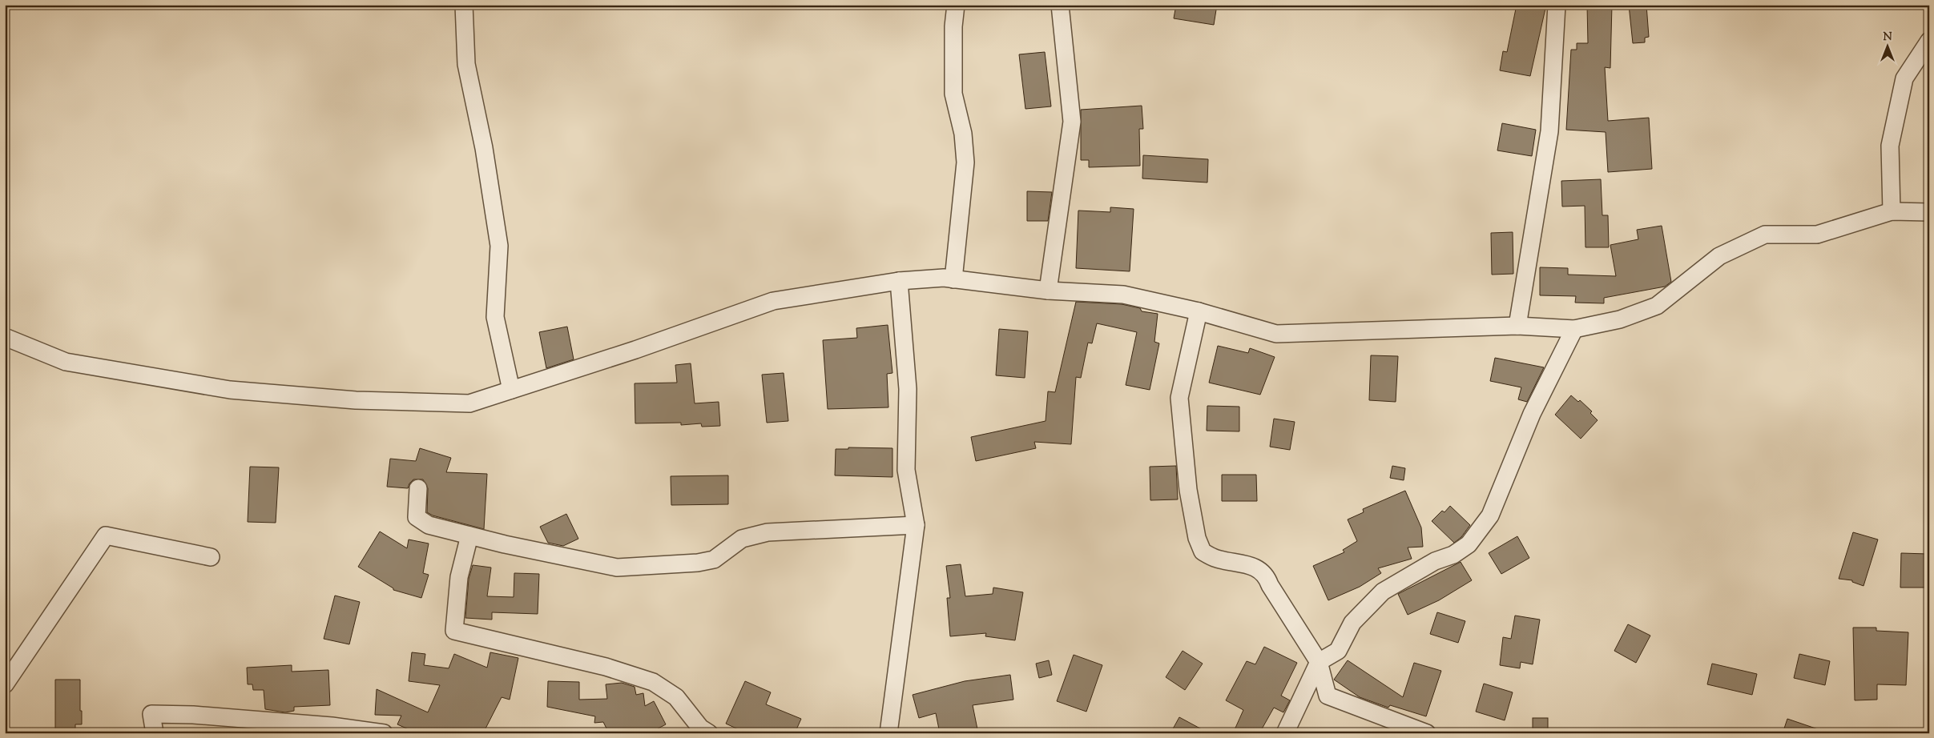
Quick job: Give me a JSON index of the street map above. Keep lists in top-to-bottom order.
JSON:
{
  "north": "top"
}
